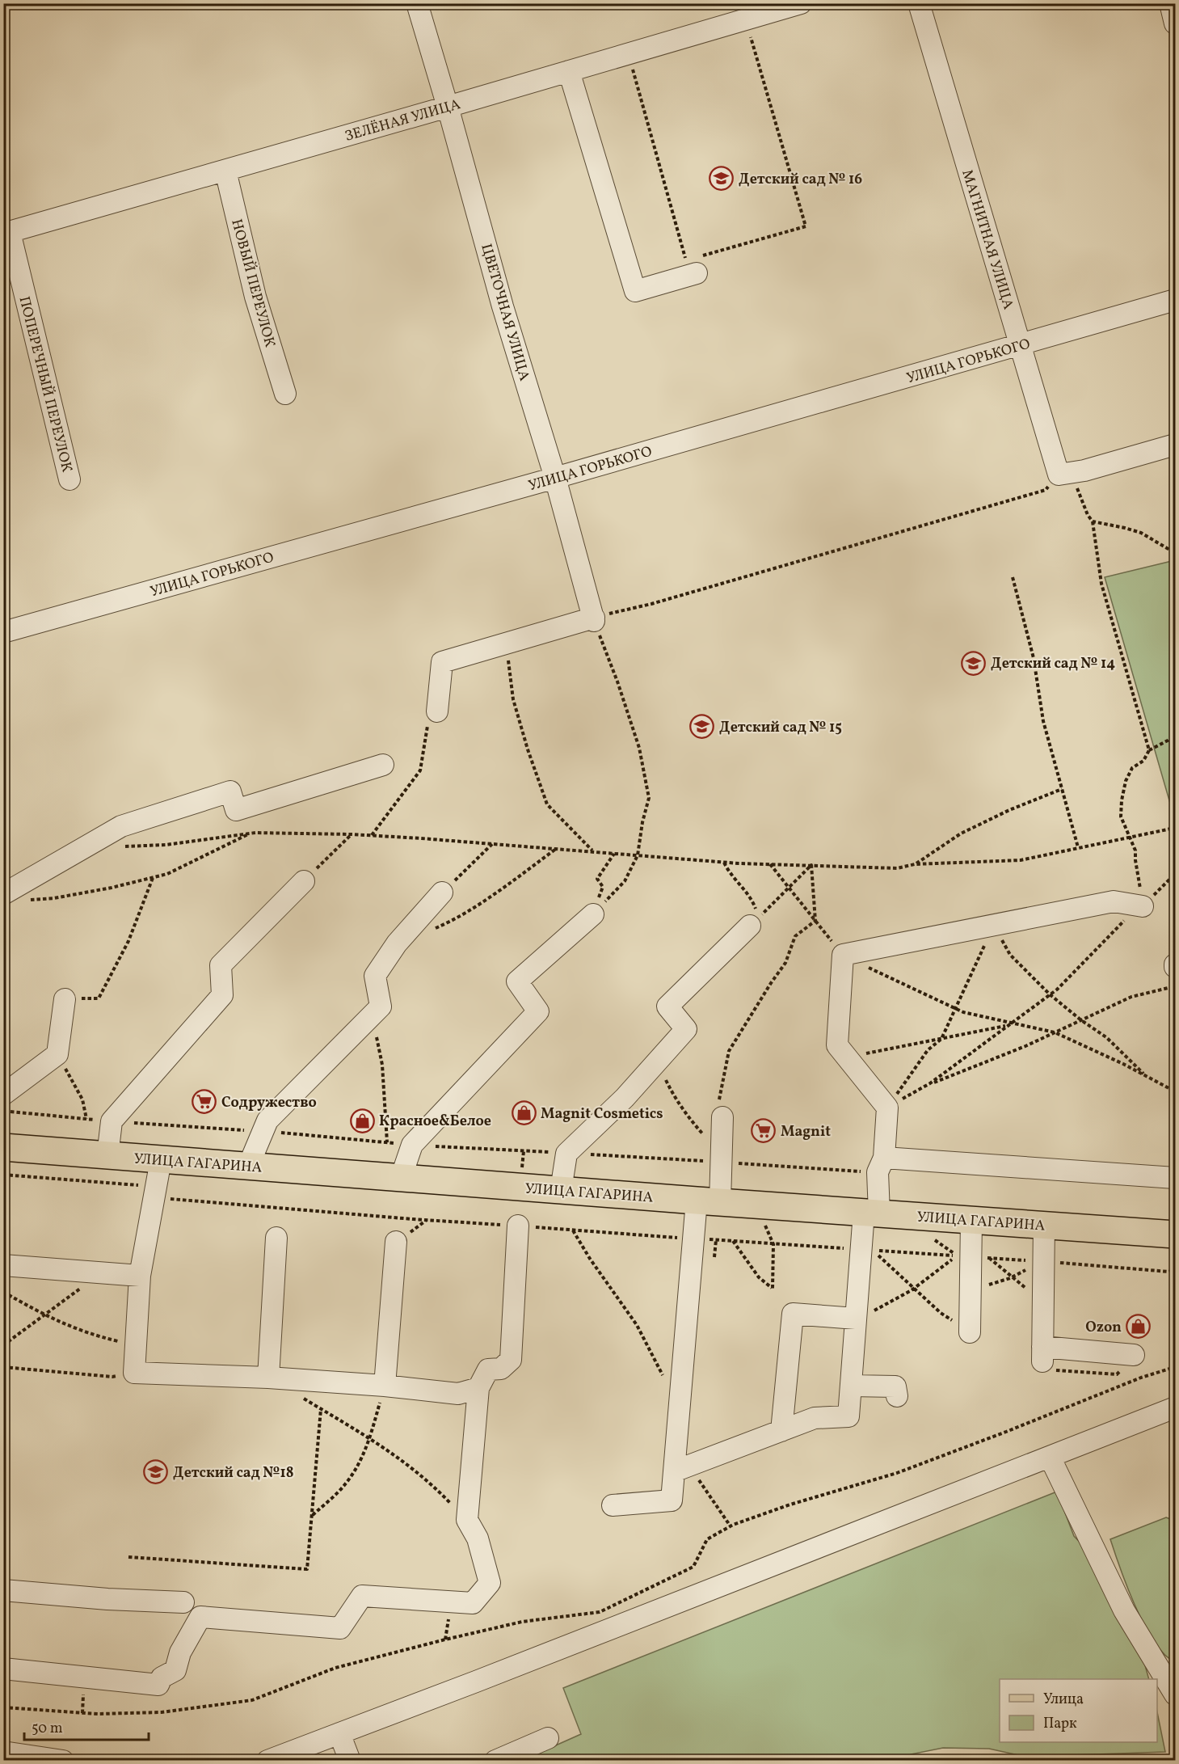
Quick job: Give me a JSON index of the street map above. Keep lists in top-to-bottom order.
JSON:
{
  "streets": {
    "main road": ["УЛИЦА ГАГАРИНА"],
    "street": [
      "ЗЕЛЁНАЯ УЛИЦА",
      "МАГНИТНАЯ УЛИЦА",
      "НОВЫЙ ПЕРЕУЛОК",
      "ЦВЕТОЧНАЯ УЛИЦА",
      "УЛИЦА ГОРЬКОГО",
      "ПОПЕРЕЧНЫЙ ПЕРЕУЛОК"
    ]
  },
  "crossings": [
    ["ЗЕЛЁНАЯ УЛИЦА", "НОВЫЙ ПЕРЕУЛОК"],
    ["ЗЕЛЁНАЯ УЛИЦА", "ЦВЕТОЧНАЯ УЛИЦА"],
    ["ЗЕЛЁНАЯ УЛИЦА", "ПОПЕРЕЧНЫЙ ПЕРЕУЛОК"],
    ["МАГНИТНАЯ УЛИЦА", "УЛИЦА ГОРЬКОГО"],
    ["ЦВЕТОЧНАЯ УЛИЦА", "УЛИЦА ГОРЬКОГО"]
  ],
  "places": {
    "school or university": [
      "Детский сад № 16",
      "Детский сад № 14",
      "Детский сад № 15",
      "Детский сад №18"
    ],
    "supermarket": ["Содружество", "Magnit"],
    "shop": ["Magnit Cosmetics", "Красное&Белое", "Ozon"]
  },
  "legend": ["Улица", "Парк"],
  "scale_bar": "50 m"
}
